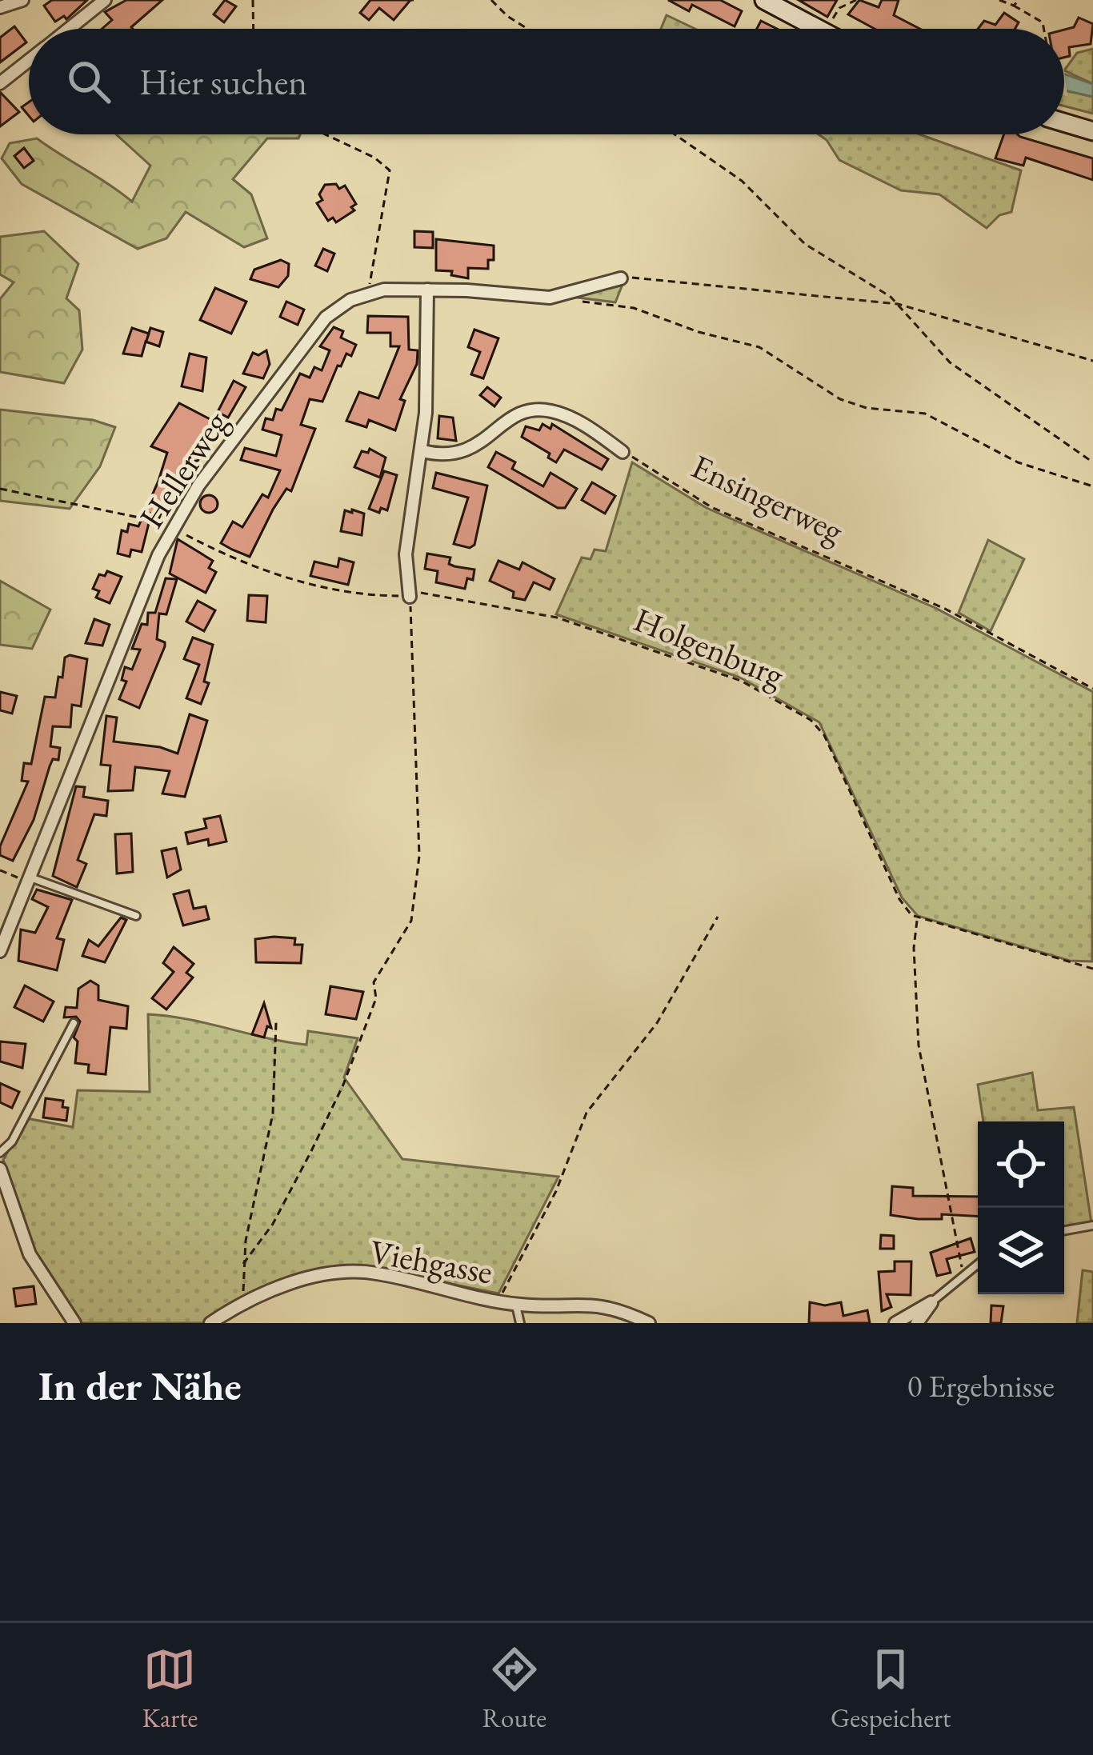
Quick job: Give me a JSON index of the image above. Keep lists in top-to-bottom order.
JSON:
{
  "streets": {
    "street": ["Hellerweg", "Viehgasse"],
    "path": ["Ensingerweg", "Holgenburg"]
  },
  "crossings": [
    ["Hellerweg", "Holgenburg"]
  ],
  "page": {
    "search": "Hier suchen",
    "heading": ["In der Nähe", "0 Ergebnisse"],
    "nav": ["Karte", "Route", "Gespeichert"]
  }
}
